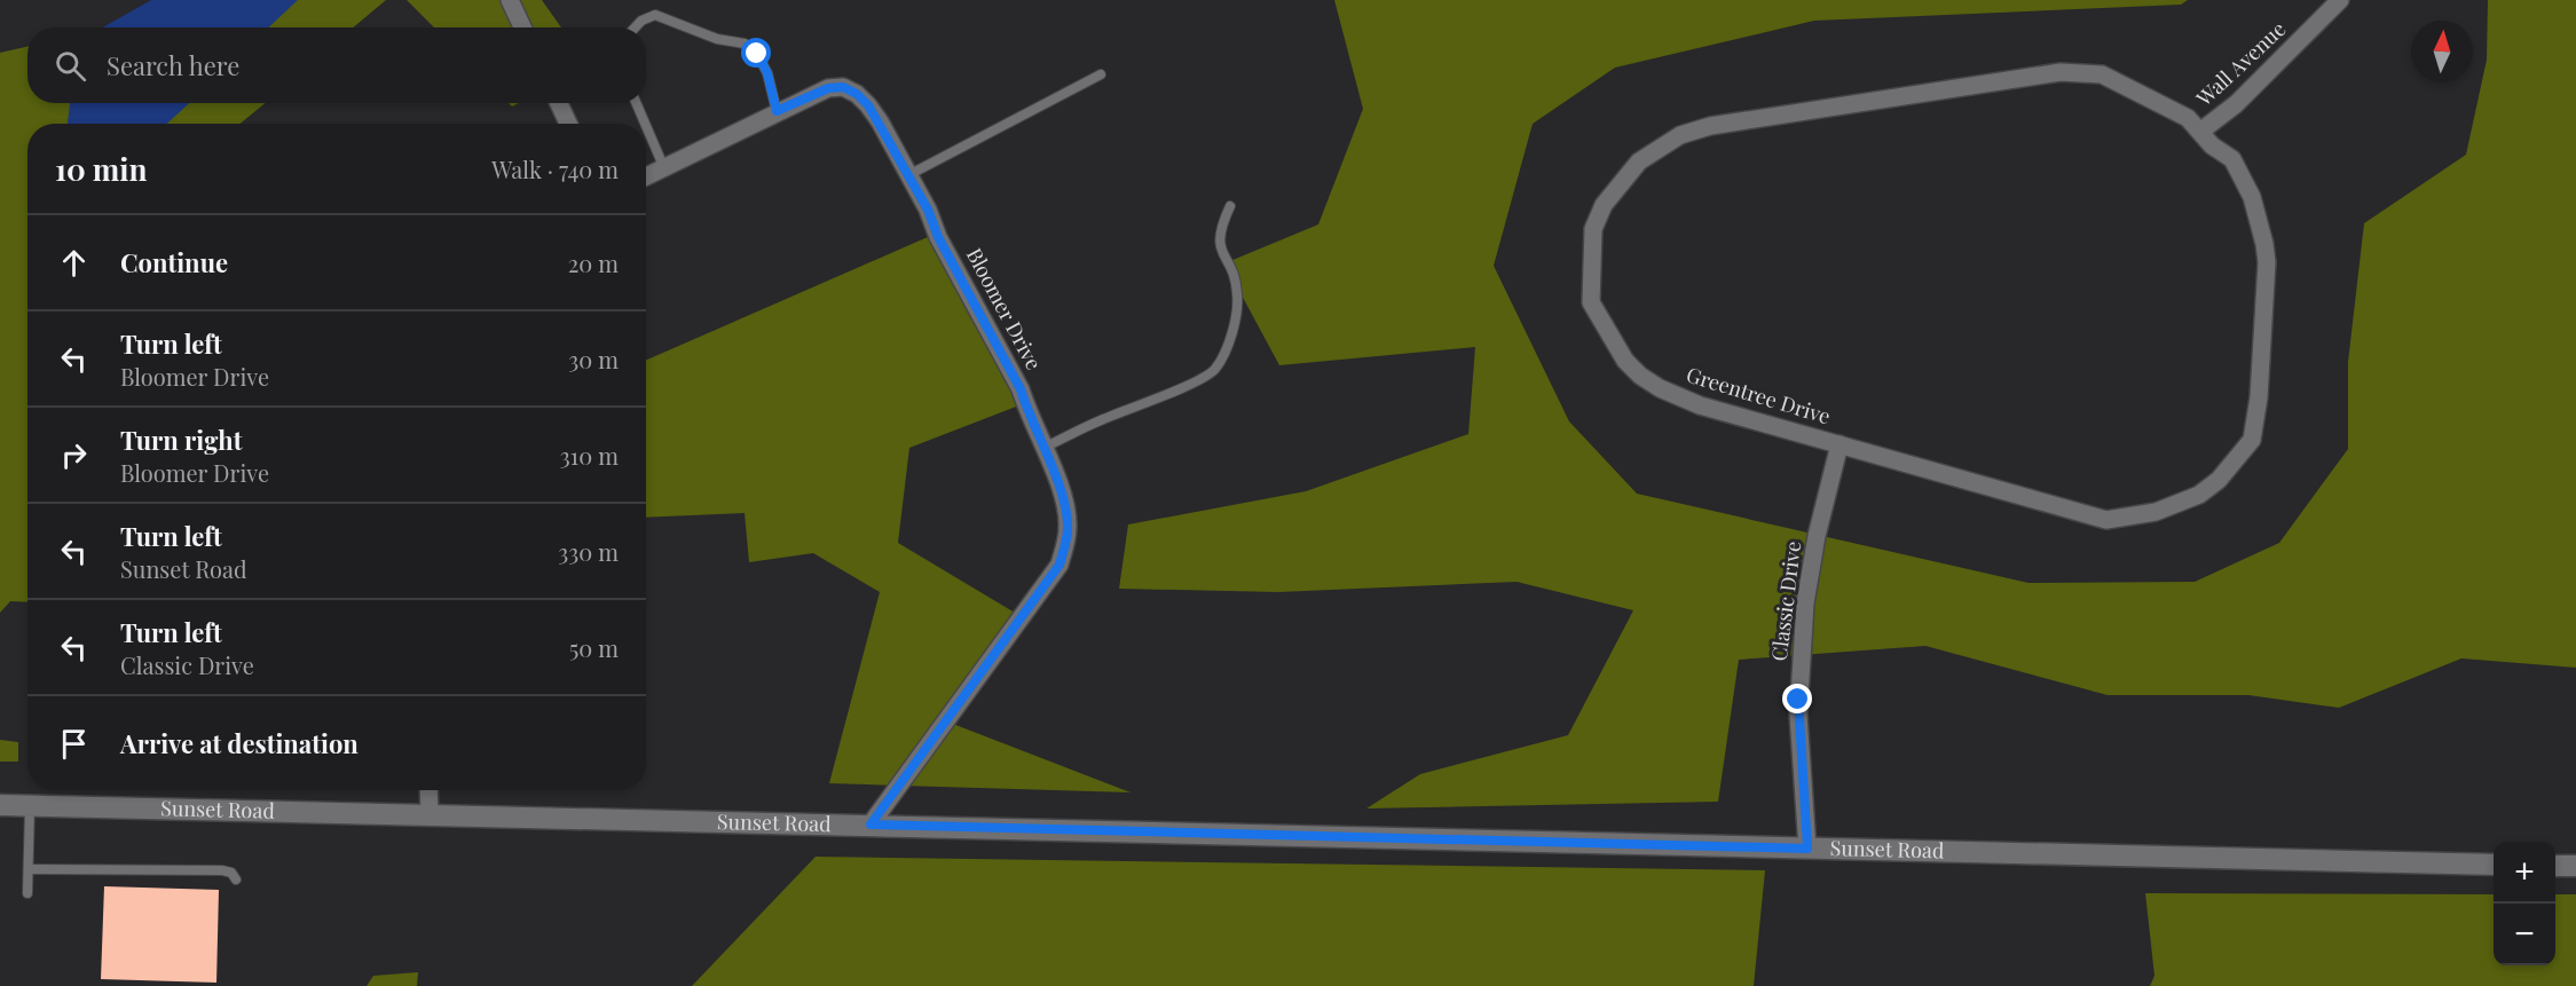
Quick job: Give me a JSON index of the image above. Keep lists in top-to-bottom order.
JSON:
{
  "streets": {
    "street": [
      "Wall Avenue",
      "Bloomer Drive",
      "Greentree Drive",
      "Classic Drive",
      "Sunset Road"
    ]
  },
  "crossings": [
    ["Wall Avenue", "Greentree Drive"],
    ["Bloomer Drive", "Sunset Road"],
    ["Greentree Drive", "Classic Drive"],
    ["Classic Drive", "Sunset Road"]
  ],
  "north": "top",
  "page": {
    "search": "Search here",
    "heading": ["10 min", "Walk · 740 m"],
    "list": [
      ["Continue", "20 m"],
      ["Turn left", "Bloomer Drive", "30 m"],
      ["Turn right", "Bloomer Drive", "310 m"],
      ["Turn left", "Sunset Road", "330 m"],
      ["Turn left", "Classic Drive", "50 m"],
      "Arrive at destination"
    ],
    "map_buttons": ["+", "−"]
  }
}
